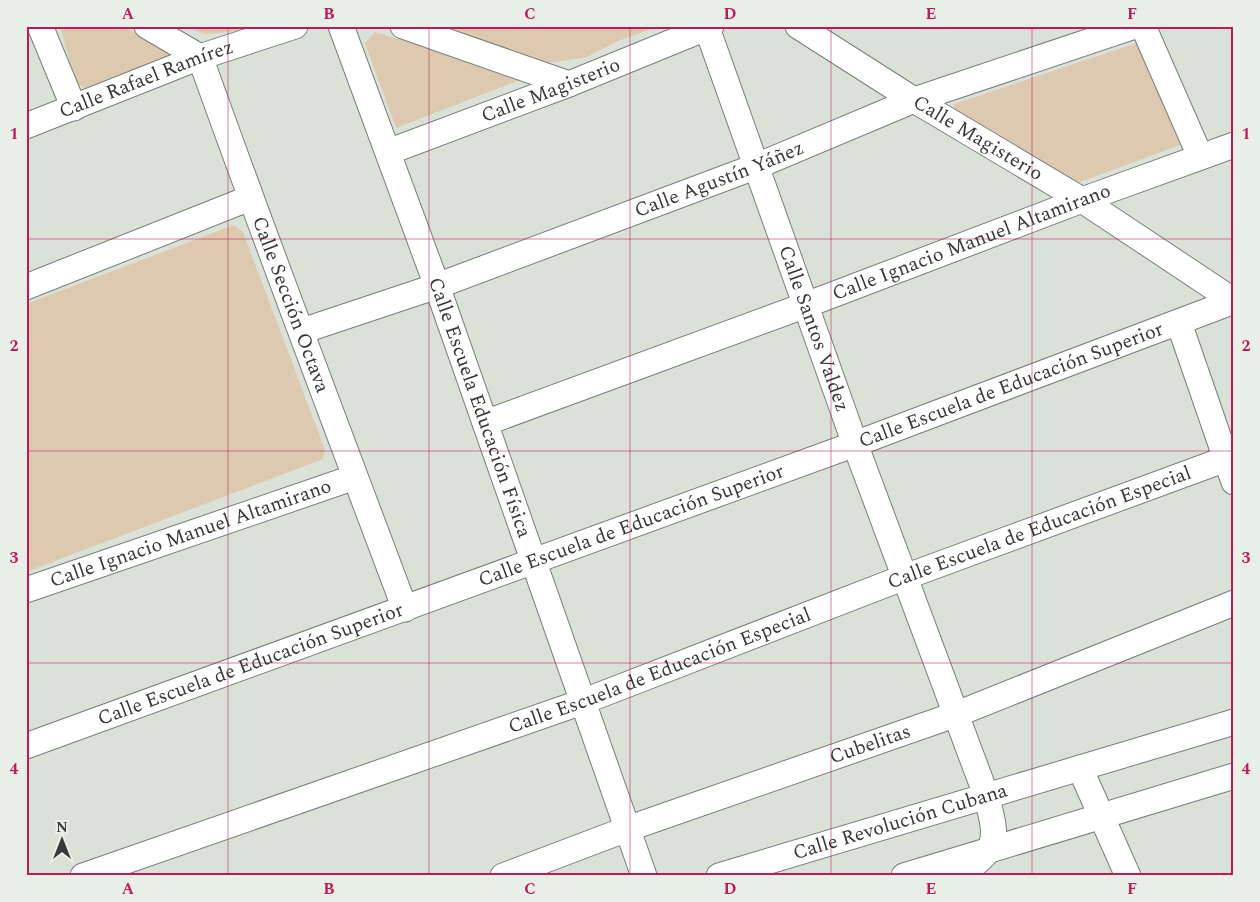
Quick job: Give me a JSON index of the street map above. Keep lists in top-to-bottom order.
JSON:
{
  "streets": {
    "street": [
      "Calle Rafael Ramírez",
      "Calle Magisterio",
      "Calle Agustín Yáñez",
      "Calle Ignacio Manuel Altamirano",
      "Calle Sección Octava",
      "Calle Santos Valdez",
      "Calle Escuela de Educación Superior",
      "Calle Escuela Educación Física",
      "Calle Escuela de Educación Especial",
      "Cubelitas",
      "Calle Revolución Cubana"
    ]
  },
  "crossings": [
    ["Calle Rafael Ramírez", "Calle Sección Octava"],
    ["Calle Magisterio", "Calle Agustín Yáñez"],
    ["Calle Magisterio", "Calle Ignacio Manuel Altamirano"],
    ["Calle Magisterio", "Calle Santos Valdez"],
    ["Calle Magisterio", "Calle Escuela de Educación Superior"],
    ["Calle Magisterio", "Calle Escuela Educación Física"],
    ["Calle Agustín Yáñez", "Calle Sección Octava"],
    ["Calle Agustín Yáñez", "Calle Santos Valdez"],
    ["Calle Agustín Yáñez", "Calle Escuela Educación Física"],
    ["Calle Ignacio Manuel Altamirano", "Calle Sección Octava"],
    ["Calle Ignacio Manuel Altamirano", "Calle Santos Valdez"],
    ["Calle Ignacio Manuel Altamirano", "Calle Escuela Educación Física"],
    ["Calle Sección Octava", "Calle Escuela de Educación Superior"],
    ["Calle Santos Valdez", "Calle Escuela de Educación Superior"],
    ["Calle Santos Valdez", "Calle Escuela de Educación Especial"],
    ["Calle Santos Valdez", "Cubelitas"],
    ["Calle Santos Valdez", "Calle Revolución Cubana"],
    ["Calle Escuela de Educación Superior", "Calle Escuela Educación Física"],
    ["Calle Escuela Educación Física", "Calle Escuela de Educación Especial"],
    ["Calle Escuela Educación Física", "Cubelitas"]
  ],
  "north": "top",
  "grid": {
    "columns": [
      "A",
      "B",
      "C",
      "D",
      "E",
      "F"
    ],
    "rows": [
      "1",
      "2",
      "3",
      "4"
    ]
  }
}
